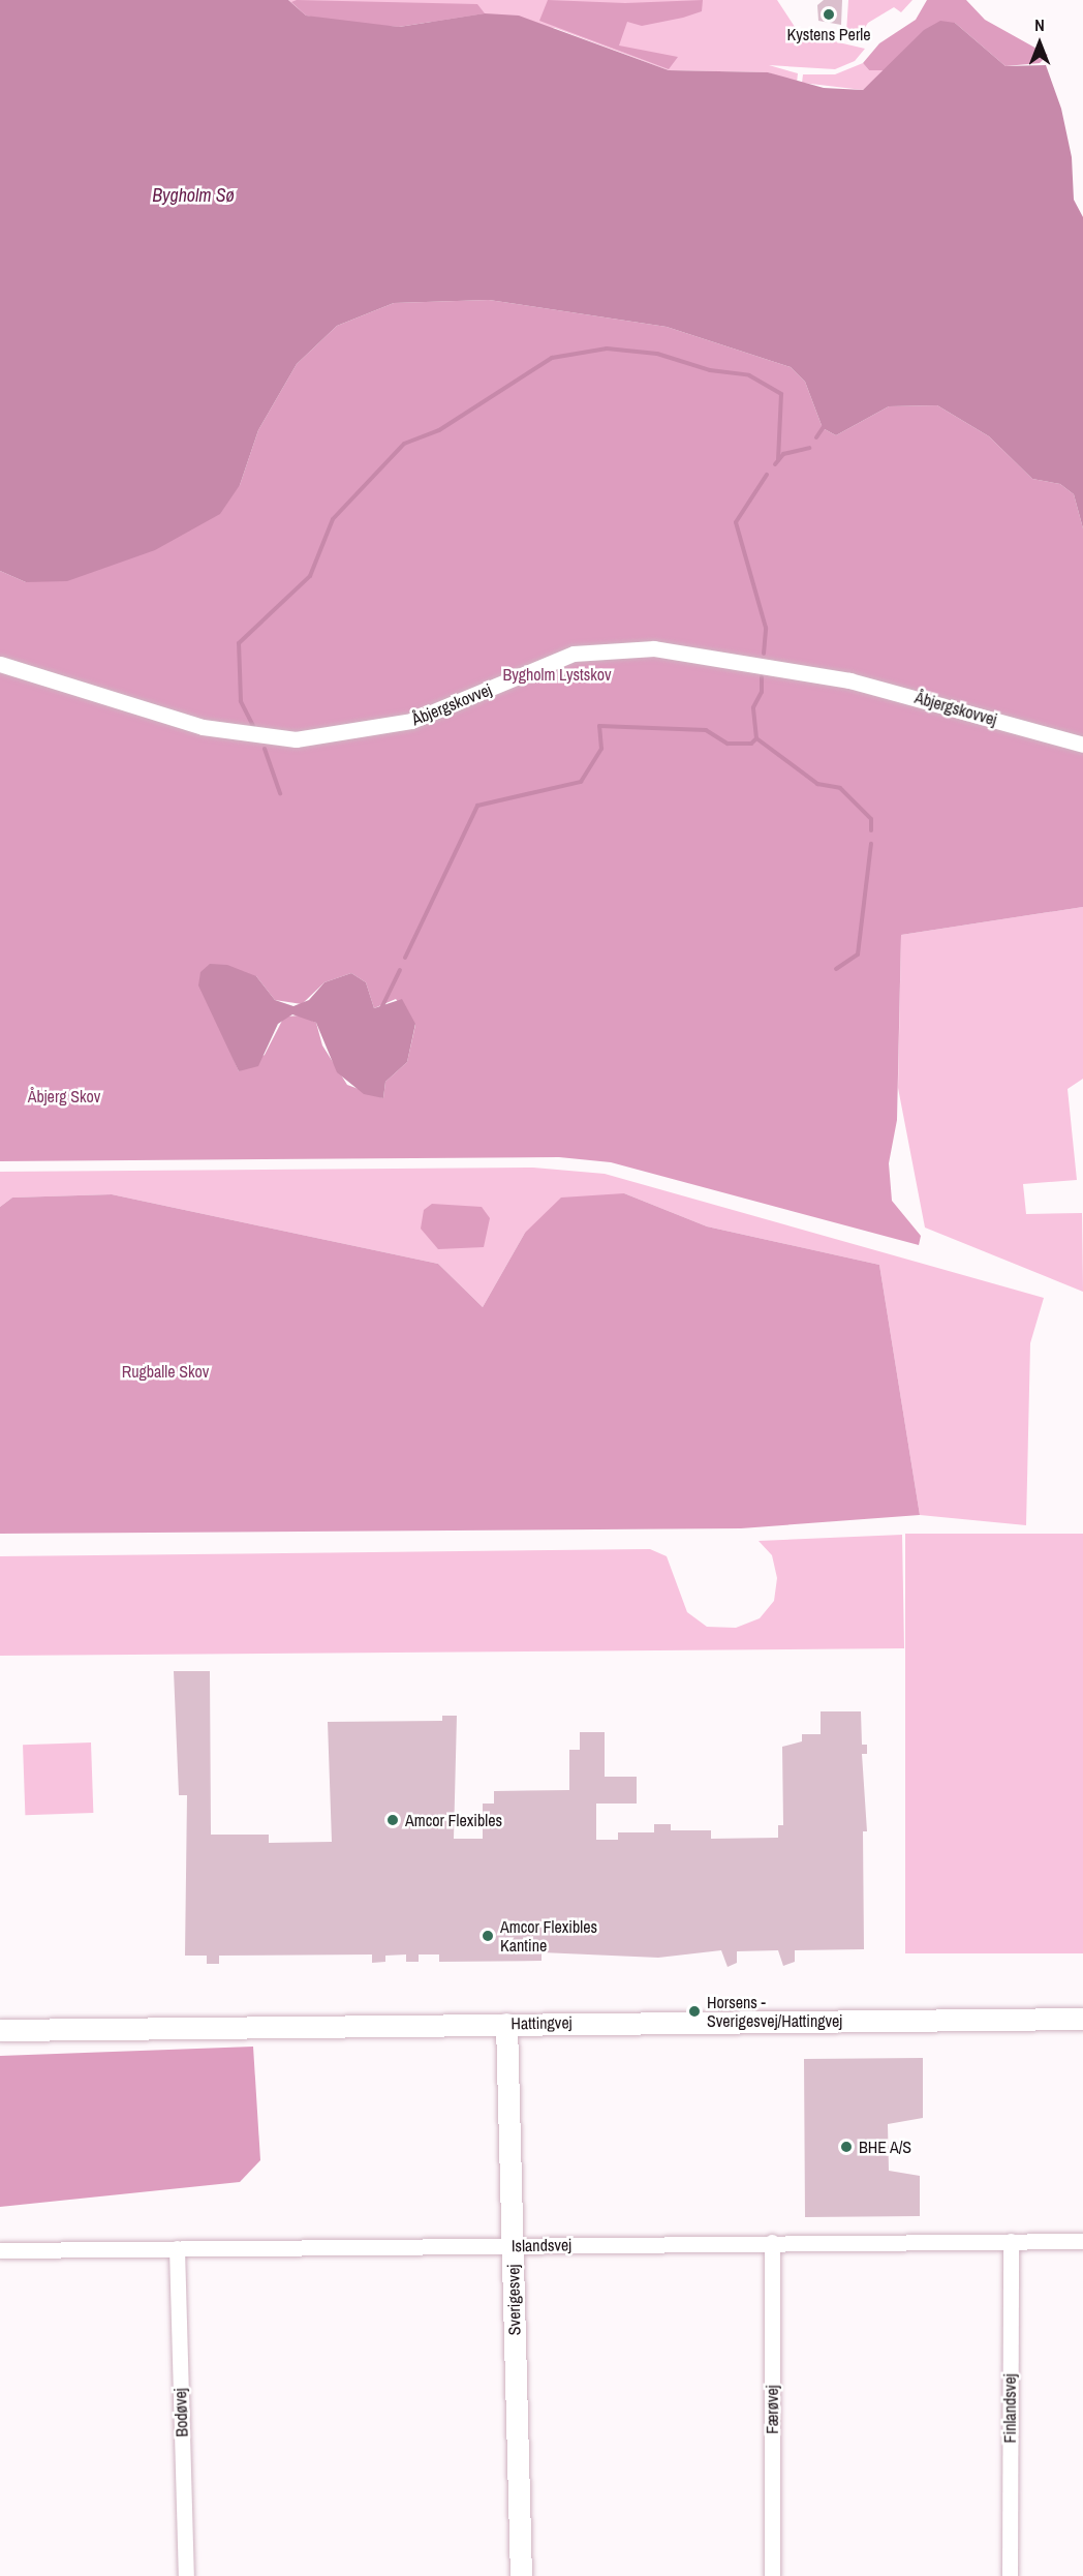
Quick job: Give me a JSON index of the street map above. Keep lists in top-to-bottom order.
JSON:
{
  "streets": {
    "street": [
      "Åbjergskovvej",
      "Hattingvej",
      "Islandsvej",
      "Sverigesvej",
      "Finlandsvej",
      "Færøvej",
      "Bodøvej"
    ]
  },
  "crossings": [
    ["Hattingvej", "Sverigesvej"],
    ["Islandsvej", "Sverigesvej"],
    ["Islandsvej", "Finlandsvej"],
    ["Islandsvej", "Færøvej"],
    ["Islandsvej", "Bodøvej"]
  ],
  "water": ["Bygholm Sø"],
  "parks": ["Bygholm Lystskov", "Åbjerg Skov", "Rugballe Skov"],
  "places": [
    "Kystens Perle",
    "Amcor Flexibles",
    "Amcor Flexibles Kantine",
    "Horsens - Sverigesvej/Hattingvej",
    "BHE A/S"
  ],
  "north": "top"
}
